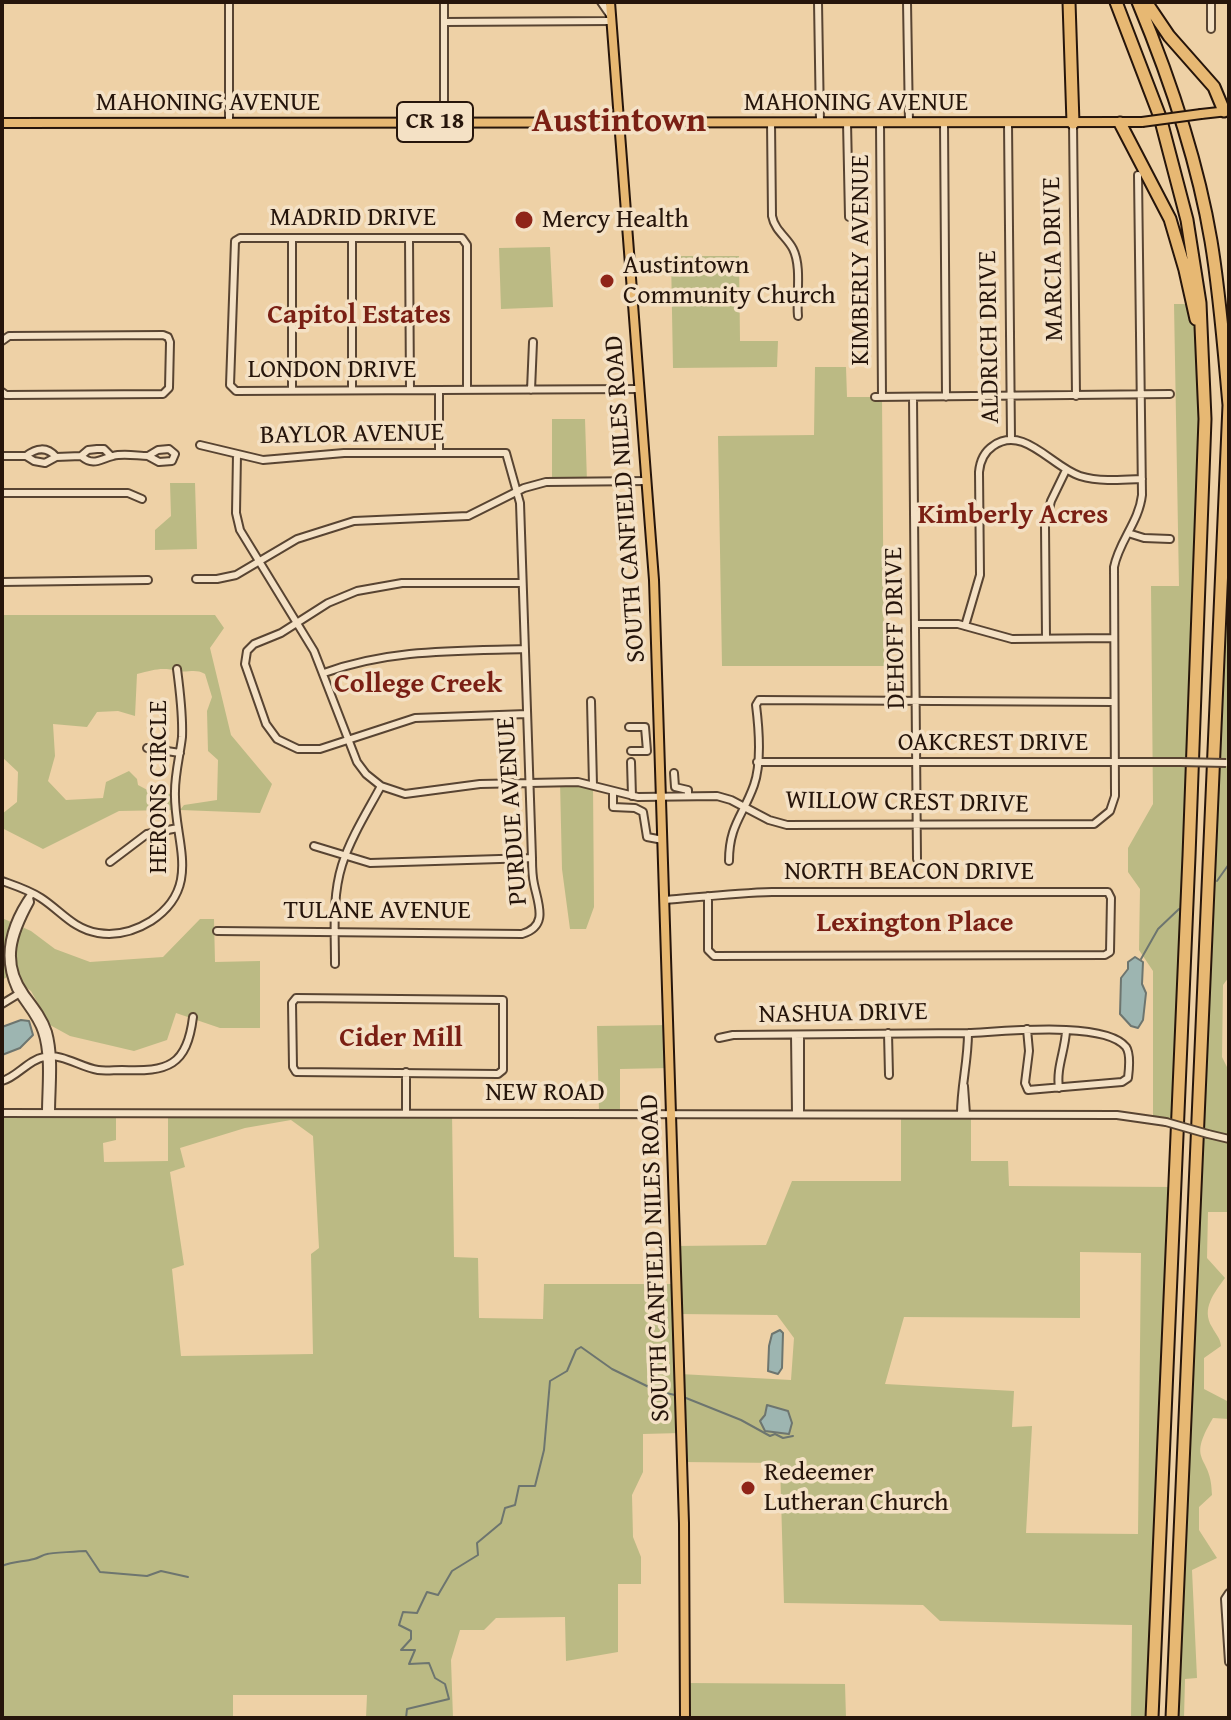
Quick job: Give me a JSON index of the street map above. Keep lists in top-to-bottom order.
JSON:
{
  "streets": {
    "main road": ["MAHONING AVENUE", "CR 18", "SOUTH CANFIELD NILES ROAD"],
    "street": [
      "MADRID DRIVE",
      "MARCIA DRIVE",
      "KIMBERLY AVENUE",
      "ALDRICH DRIVE",
      "LONDON DRIVE",
      "BAYLOR AVENUE",
      "DEHOFF DRIVE",
      "OAKCREST DRIVE",
      "HERONS CIRCLE",
      "WILLOW CREST DRIVE",
      "PURDUE AVENUE",
      "NORTH BEACON DRIVE",
      "TULANE AVENUE",
      "NASHUA DRIVE",
      "NEW ROAD"
    ]
  },
  "crossings": [
    ["MAHONING AVENUE", "MARCIA DRIVE"],
    ["MAHONING AVENUE", "KIMBERLY AVENUE"],
    ["MAHONING AVENUE", "ALDRICH DRIVE"],
    ["MAHONING AVENUE", "SOUTH CANFIELD NILES ROAD"],
    ["MADRID DRIVE", "LONDON DRIVE"],
    ["KIMBERLY AVENUE", "DEHOFF DRIVE"],
    ["LONDON DRIVE", "BAYLOR AVENUE"],
    ["LONDON DRIVE", "SOUTH CANFIELD NILES ROAD"],
    ["BAYLOR AVENUE", "PURDUE AVENUE"],
    ["SOUTH CANFIELD NILES ROAD", "WILLOW CREST DRIVE"],
    ["SOUTH CANFIELD NILES ROAD", "NORTH BEACON DRIVE"],
    ["SOUTH CANFIELD NILES ROAD", "NEW ROAD"],
    ["DEHOFF DRIVE", "OAKCREST DRIVE"],
    ["DEHOFF DRIVE", "WILLOW CREST DRIVE"],
    ["OAKCREST DRIVE", "WILLOW CREST DRIVE"],
    ["WILLOW CREST DRIVE", "PURDUE AVENUE"],
    ["PURDUE AVENUE", "TULANE AVENUE"]
  ],
  "districts": [
    "Austintown",
    "Capitol Estates",
    "Kimberly Acres",
    "College Creek",
    "Lexington Place",
    "Cider Mill"
  ],
  "places": ["Mercy Health", "Austintown Community Church", "Redeemer Lutheran Church"]
}
